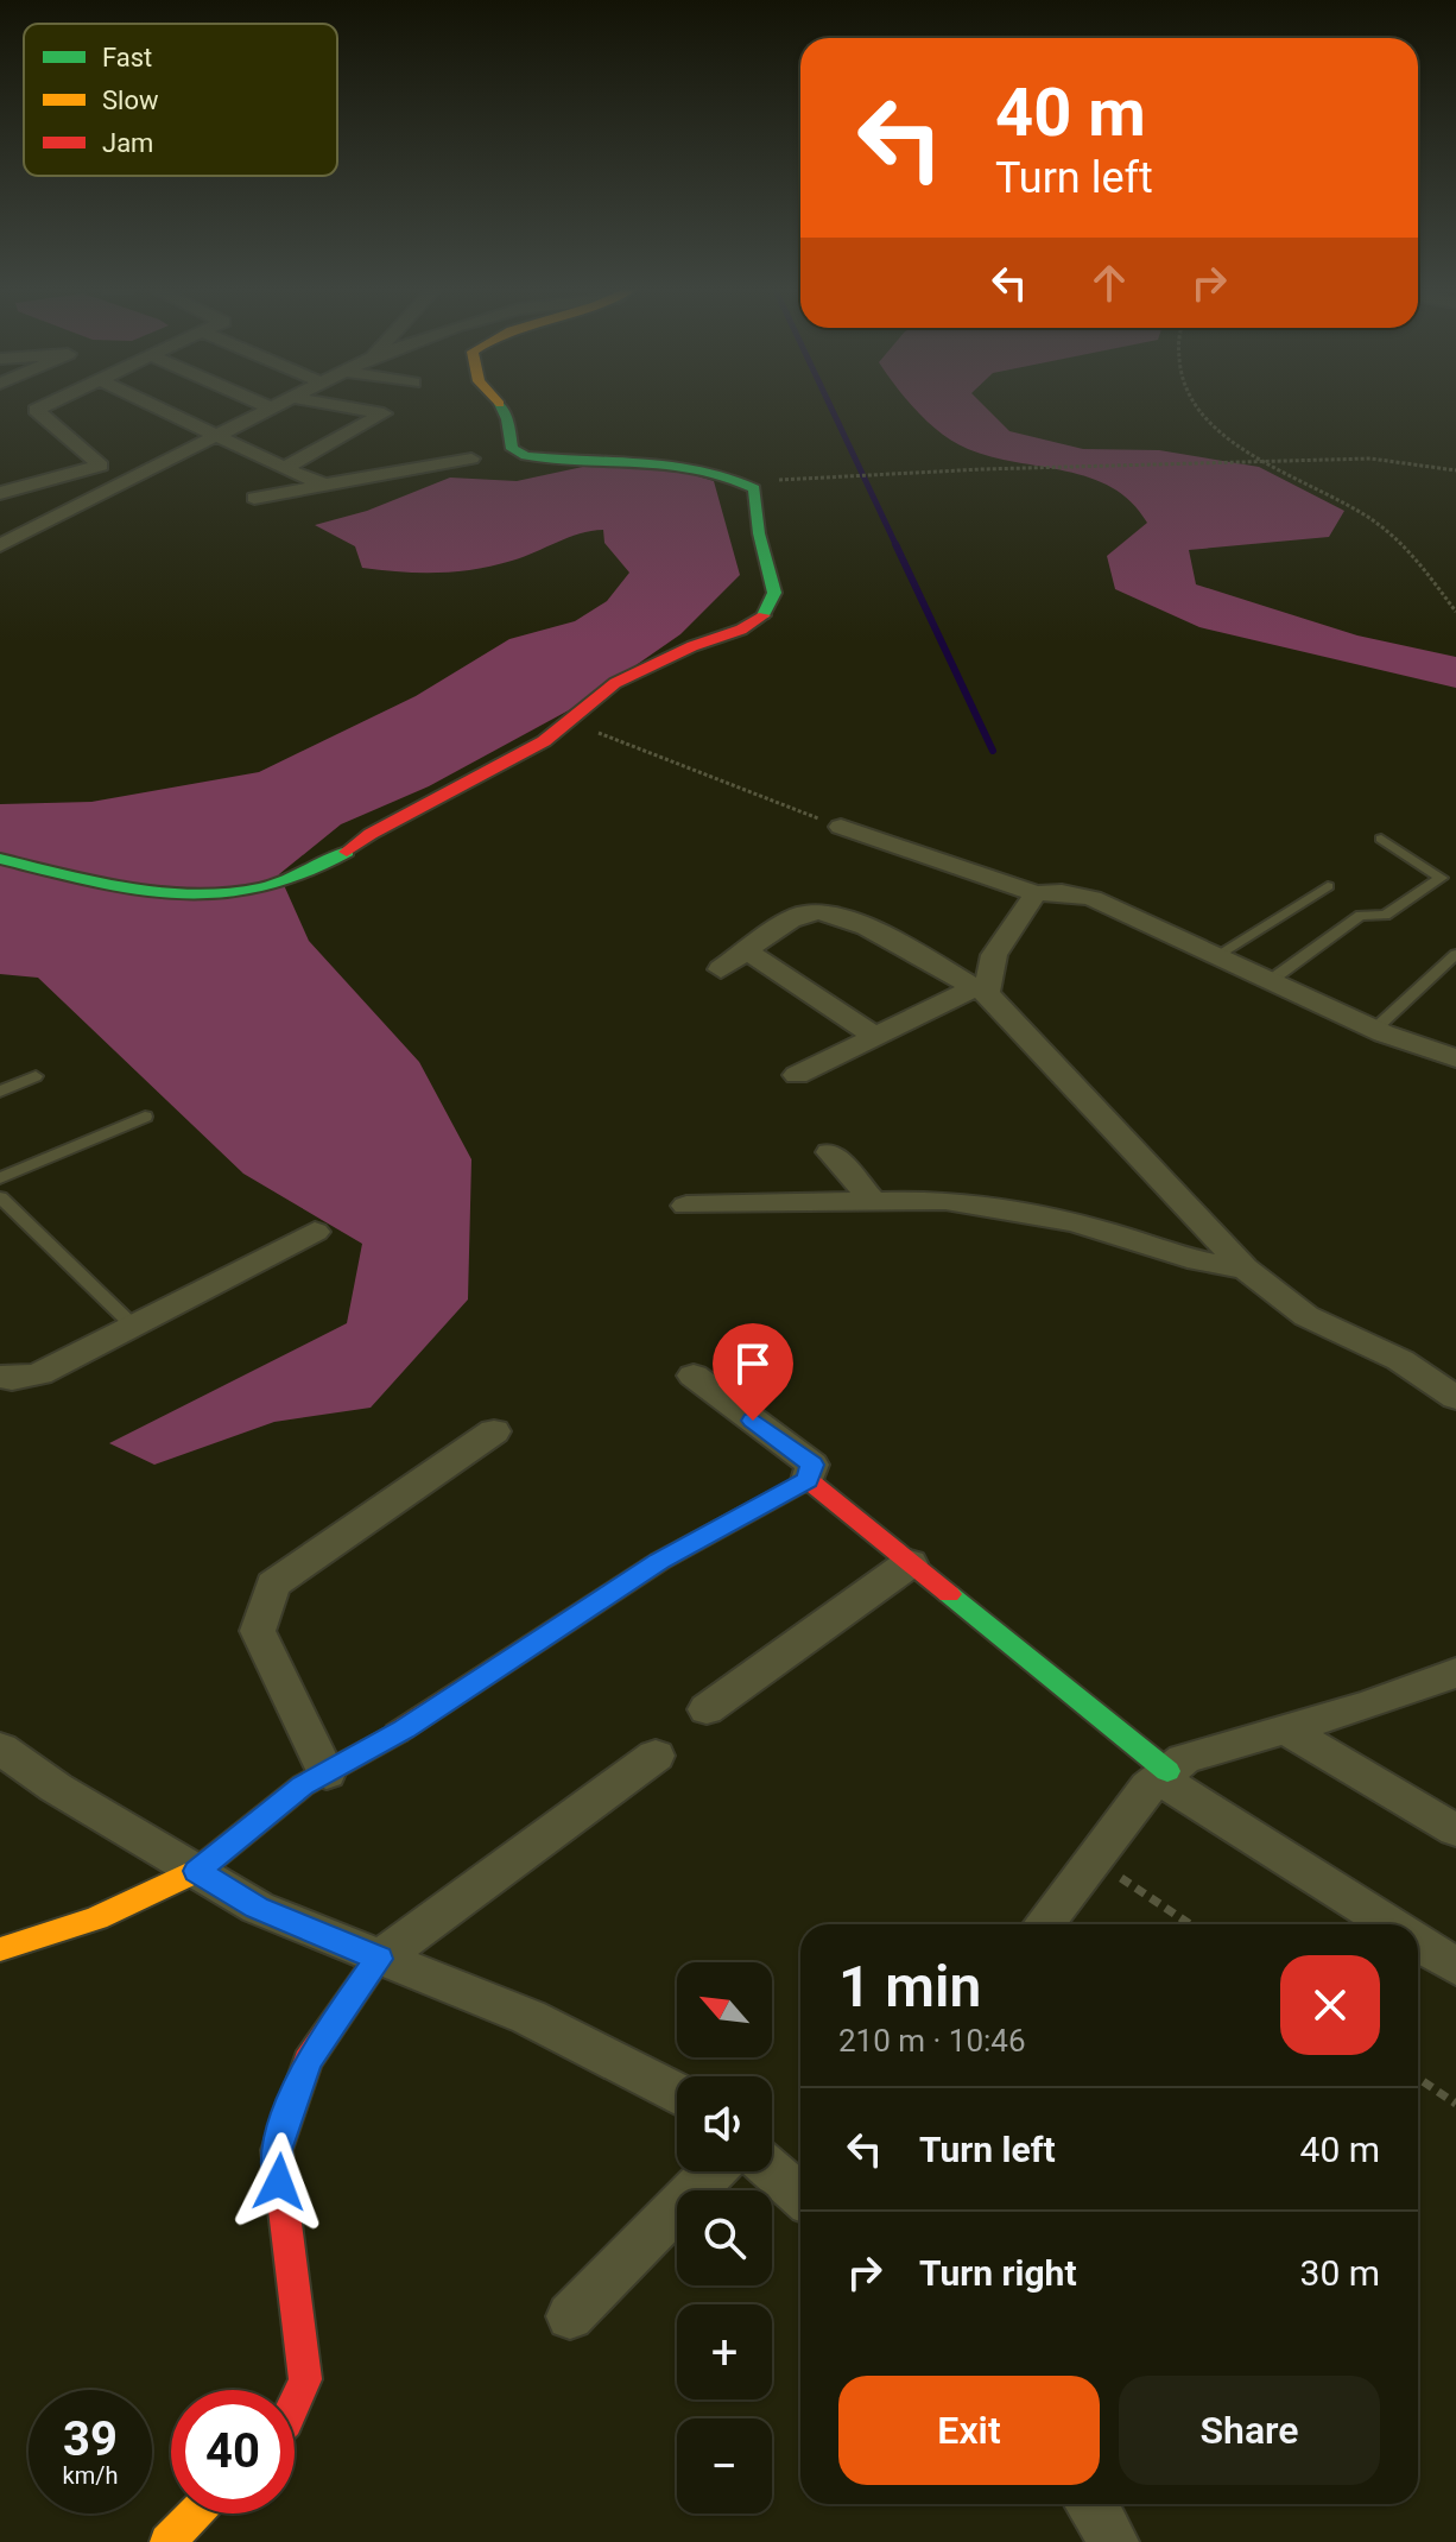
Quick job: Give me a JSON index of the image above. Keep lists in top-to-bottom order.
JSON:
{
  "legend": ["Fast", "Slow", "Jam"],
  "north": "top left",
  "page": {
    "turn": ["40 m", "Turn left"],
    "heading": ["1 min", "210 m · 10:46"],
    "map_buttons": ["+", "−"],
    "list": [
      {
        "name": "Turn left",
        "value": "40 m"
      },
      {
        "name": "Turn right",
        "value": "30 m"
      }
    ],
    "buttons": ["Exit", "Share"],
    "speed": "39 km/h",
    "limit": "40"
  }
}
